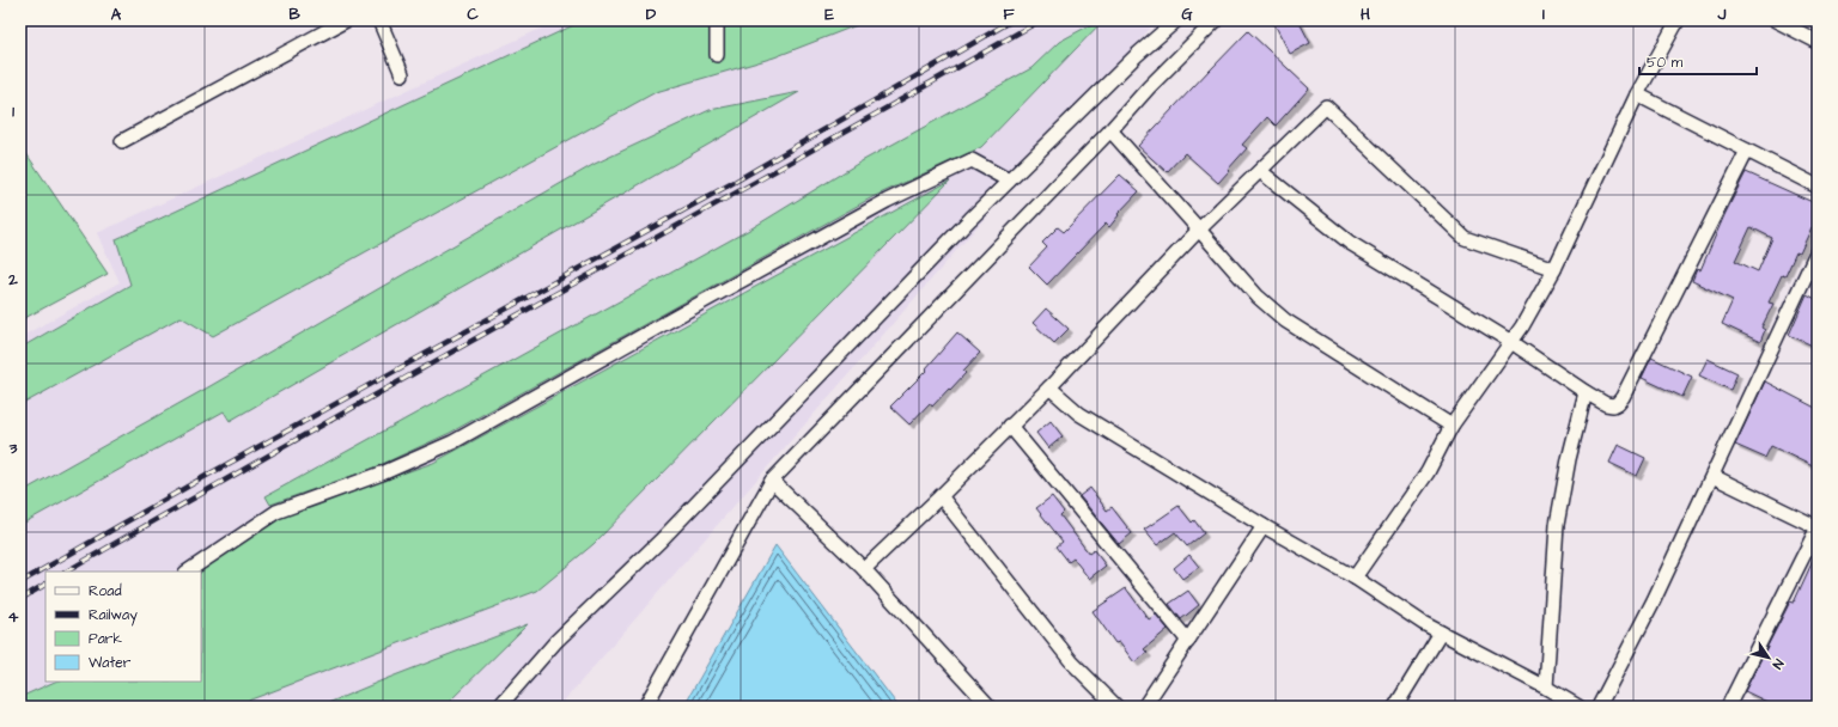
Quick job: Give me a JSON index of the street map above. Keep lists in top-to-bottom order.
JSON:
{
  "legend": [
    "Road",
    "Railway",
    "Park",
    "Water"
  ],
  "scale_bar": "50 m",
  "north": "bottom right",
  "grid": {
    "columns": [
      "A",
      "B",
      "C",
      "D",
      "E",
      "F",
      "G",
      "H",
      "I",
      "J"
    ],
    "rows": [
      "1",
      "2",
      "3",
      "4"
    ]
  }
}
